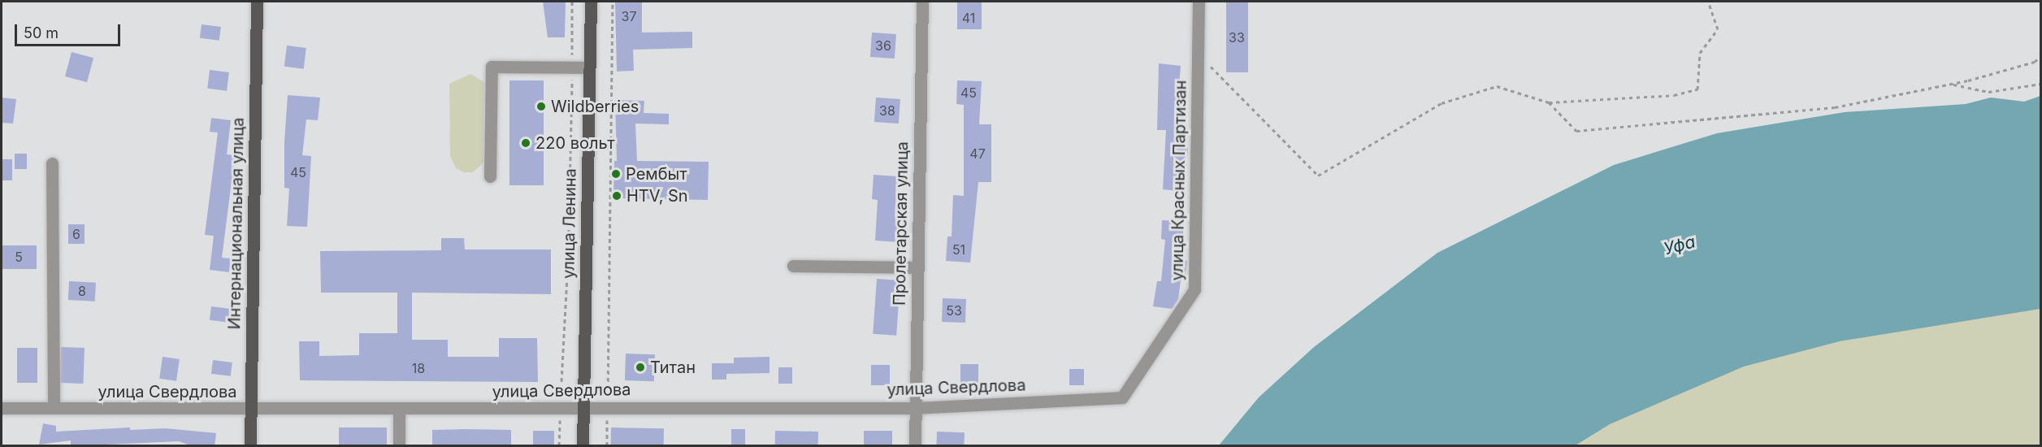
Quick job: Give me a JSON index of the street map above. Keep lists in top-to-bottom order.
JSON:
{
  "streets": {
    "main road": ["Интернациональная улица", "улица Ленина"],
    "street": ["улица Красных Партизан", "Пролетарская улица", "улица Свердлова"]
  },
  "crossings": [
    ["улица Красных Партизан", "улица Свердлова"],
    ["Интернациональная улица", "улица Свердлова"],
    ["улица Ленина", "улица Свердлова"],
    ["Пролетарская улица", "улица Свердлова"]
  ],
  "water": ["Уфа"],
  "places": [
    "Wildberries",
    "220 вольт",
    "Рембыт",
    "HTV, Sn",
    "Титан"
  ],
  "house_numbers": [
    "37",
    "41",
    "33",
    "36",
    "45",
    "38",
    "47",
    "45",
    "6",
    "51",
    "5",
    "8",
    "53",
    "18"
  ],
  "scale_bar": "50 m"
}
